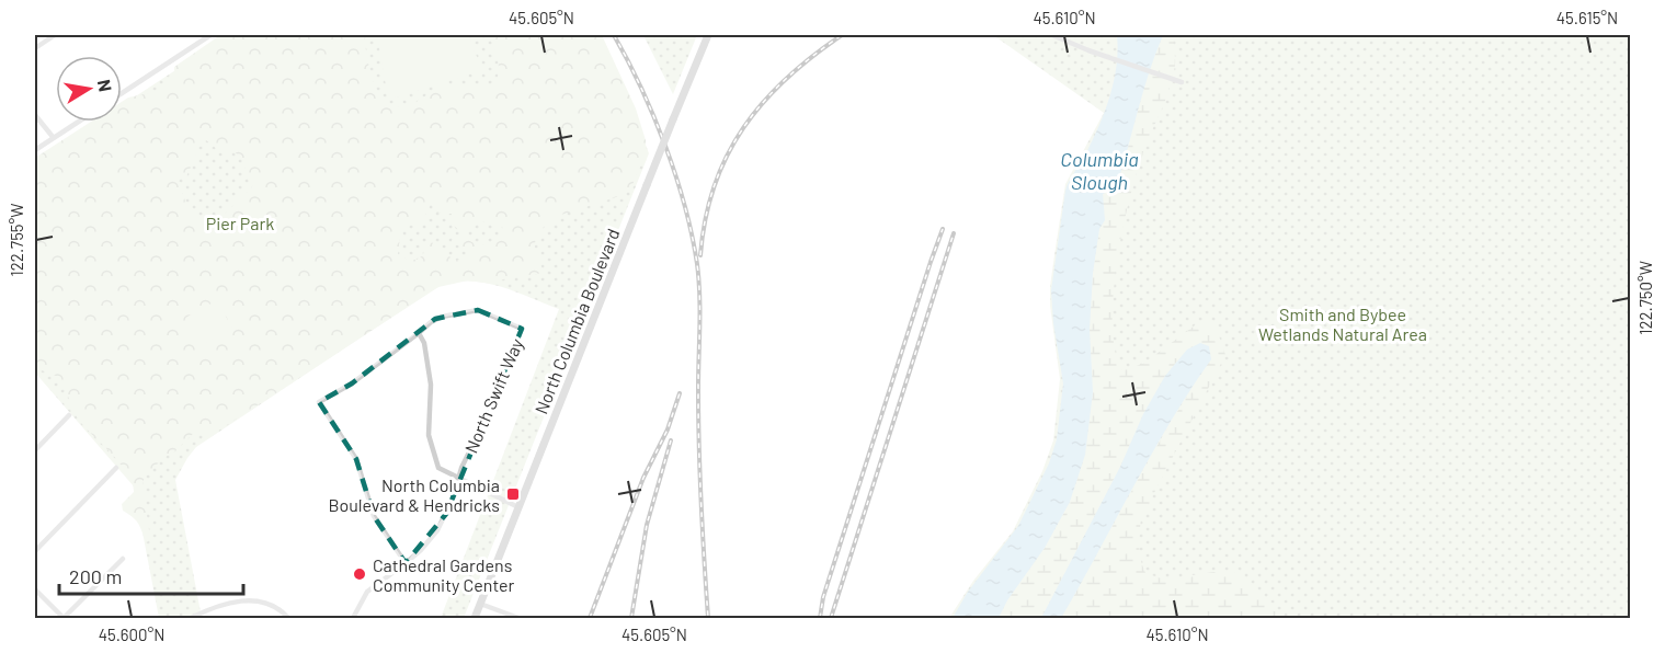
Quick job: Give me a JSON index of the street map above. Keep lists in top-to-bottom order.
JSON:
{
  "streets": {
    "main road": ["North Columbia Boulevard"],
    "street": ["North Swift Way"]
  },
  "water": ["Columbia Slough"],
  "parks": ["Pier Park", "Smith and Bybee Wetlands Natural Area"],
  "places": {
    "transit": ["North Columbia Boulevard & Hendricks"],
    "other": ["Cathedral Gardens Community Center"]
  },
  "scale_bar": "200 m",
  "north": "right",
  "coordinates": [
    "45.605°N",
    "45.610°N",
    "45.615°N",
    "122.755°W",
    "122.750°W",
    "45.600°N"
  ]
}
